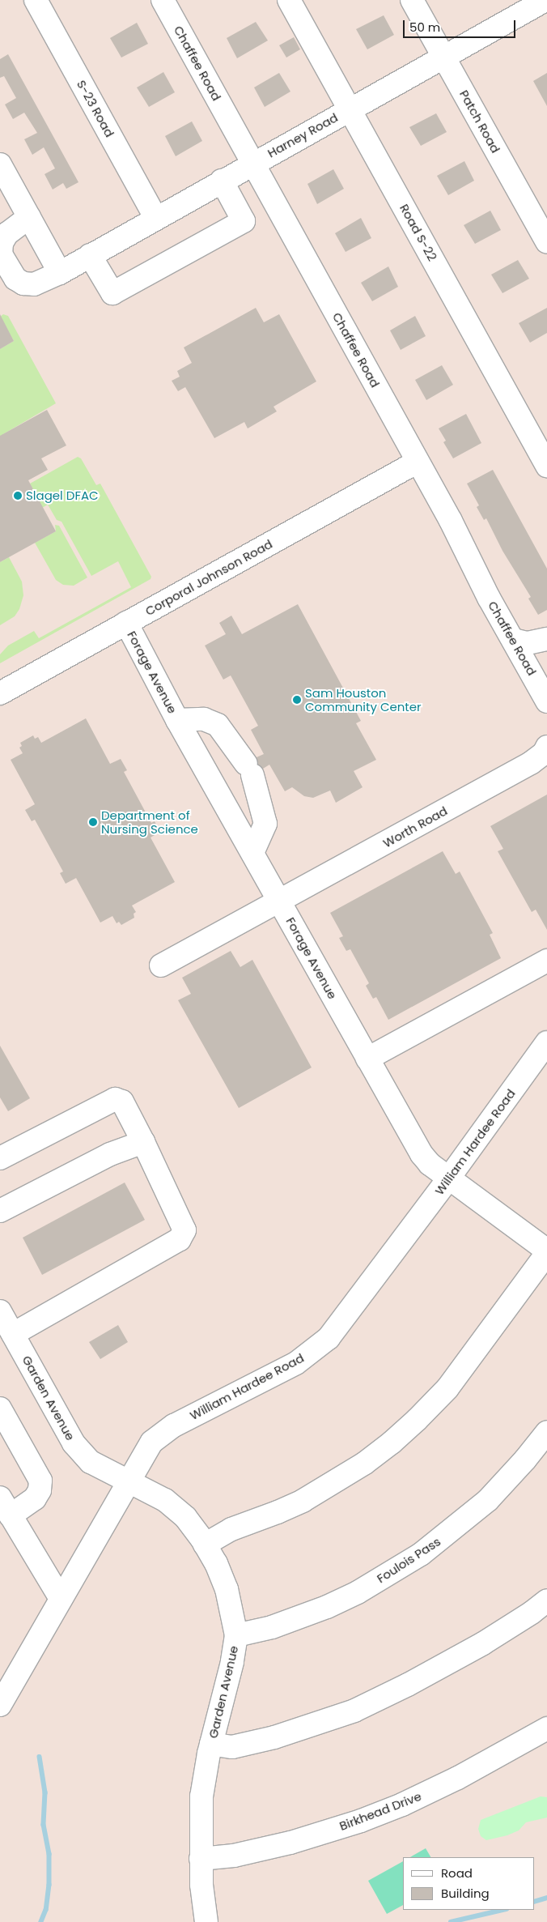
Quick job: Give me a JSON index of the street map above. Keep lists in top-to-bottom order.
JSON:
{
  "streets": {
    "street": [
      "Chaffee Road",
      "S-23 Road",
      "Patch Road",
      "Harney Road",
      "Road S-22",
      "Corporal Johnson Road",
      "Forage Avenue",
      "Worth Road",
      "William Hardee Road",
      "Garden Avenue",
      "Foulois Pass",
      "Birkhead Drive"
    ]
  },
  "crossings": [
    ["Chaffee Road", "Harney Road"],
    ["Chaffee Road", "Corporal Johnson Road"],
    ["S-23 Road", "Harney Road"],
    ["Patch Road", "Harney Road"],
    ["Harney Road", "Road S-22"],
    ["Corporal Johnson Road", "Forage Avenue"],
    ["Forage Avenue", "Worth Road"],
    ["Forage Avenue", "William Hardee Road"],
    ["William Hardee Road", "Garden Avenue"],
    ["Garden Avenue", "Foulois Pass"],
    ["Garden Avenue", "Birkhead Drive"]
  ],
  "places": ["Slagel DFAC", "Sam Houston Community Center", "Department of Nursing Science"],
  "legend": ["Road", "Building"],
  "scale_bar": "50 m"
}
